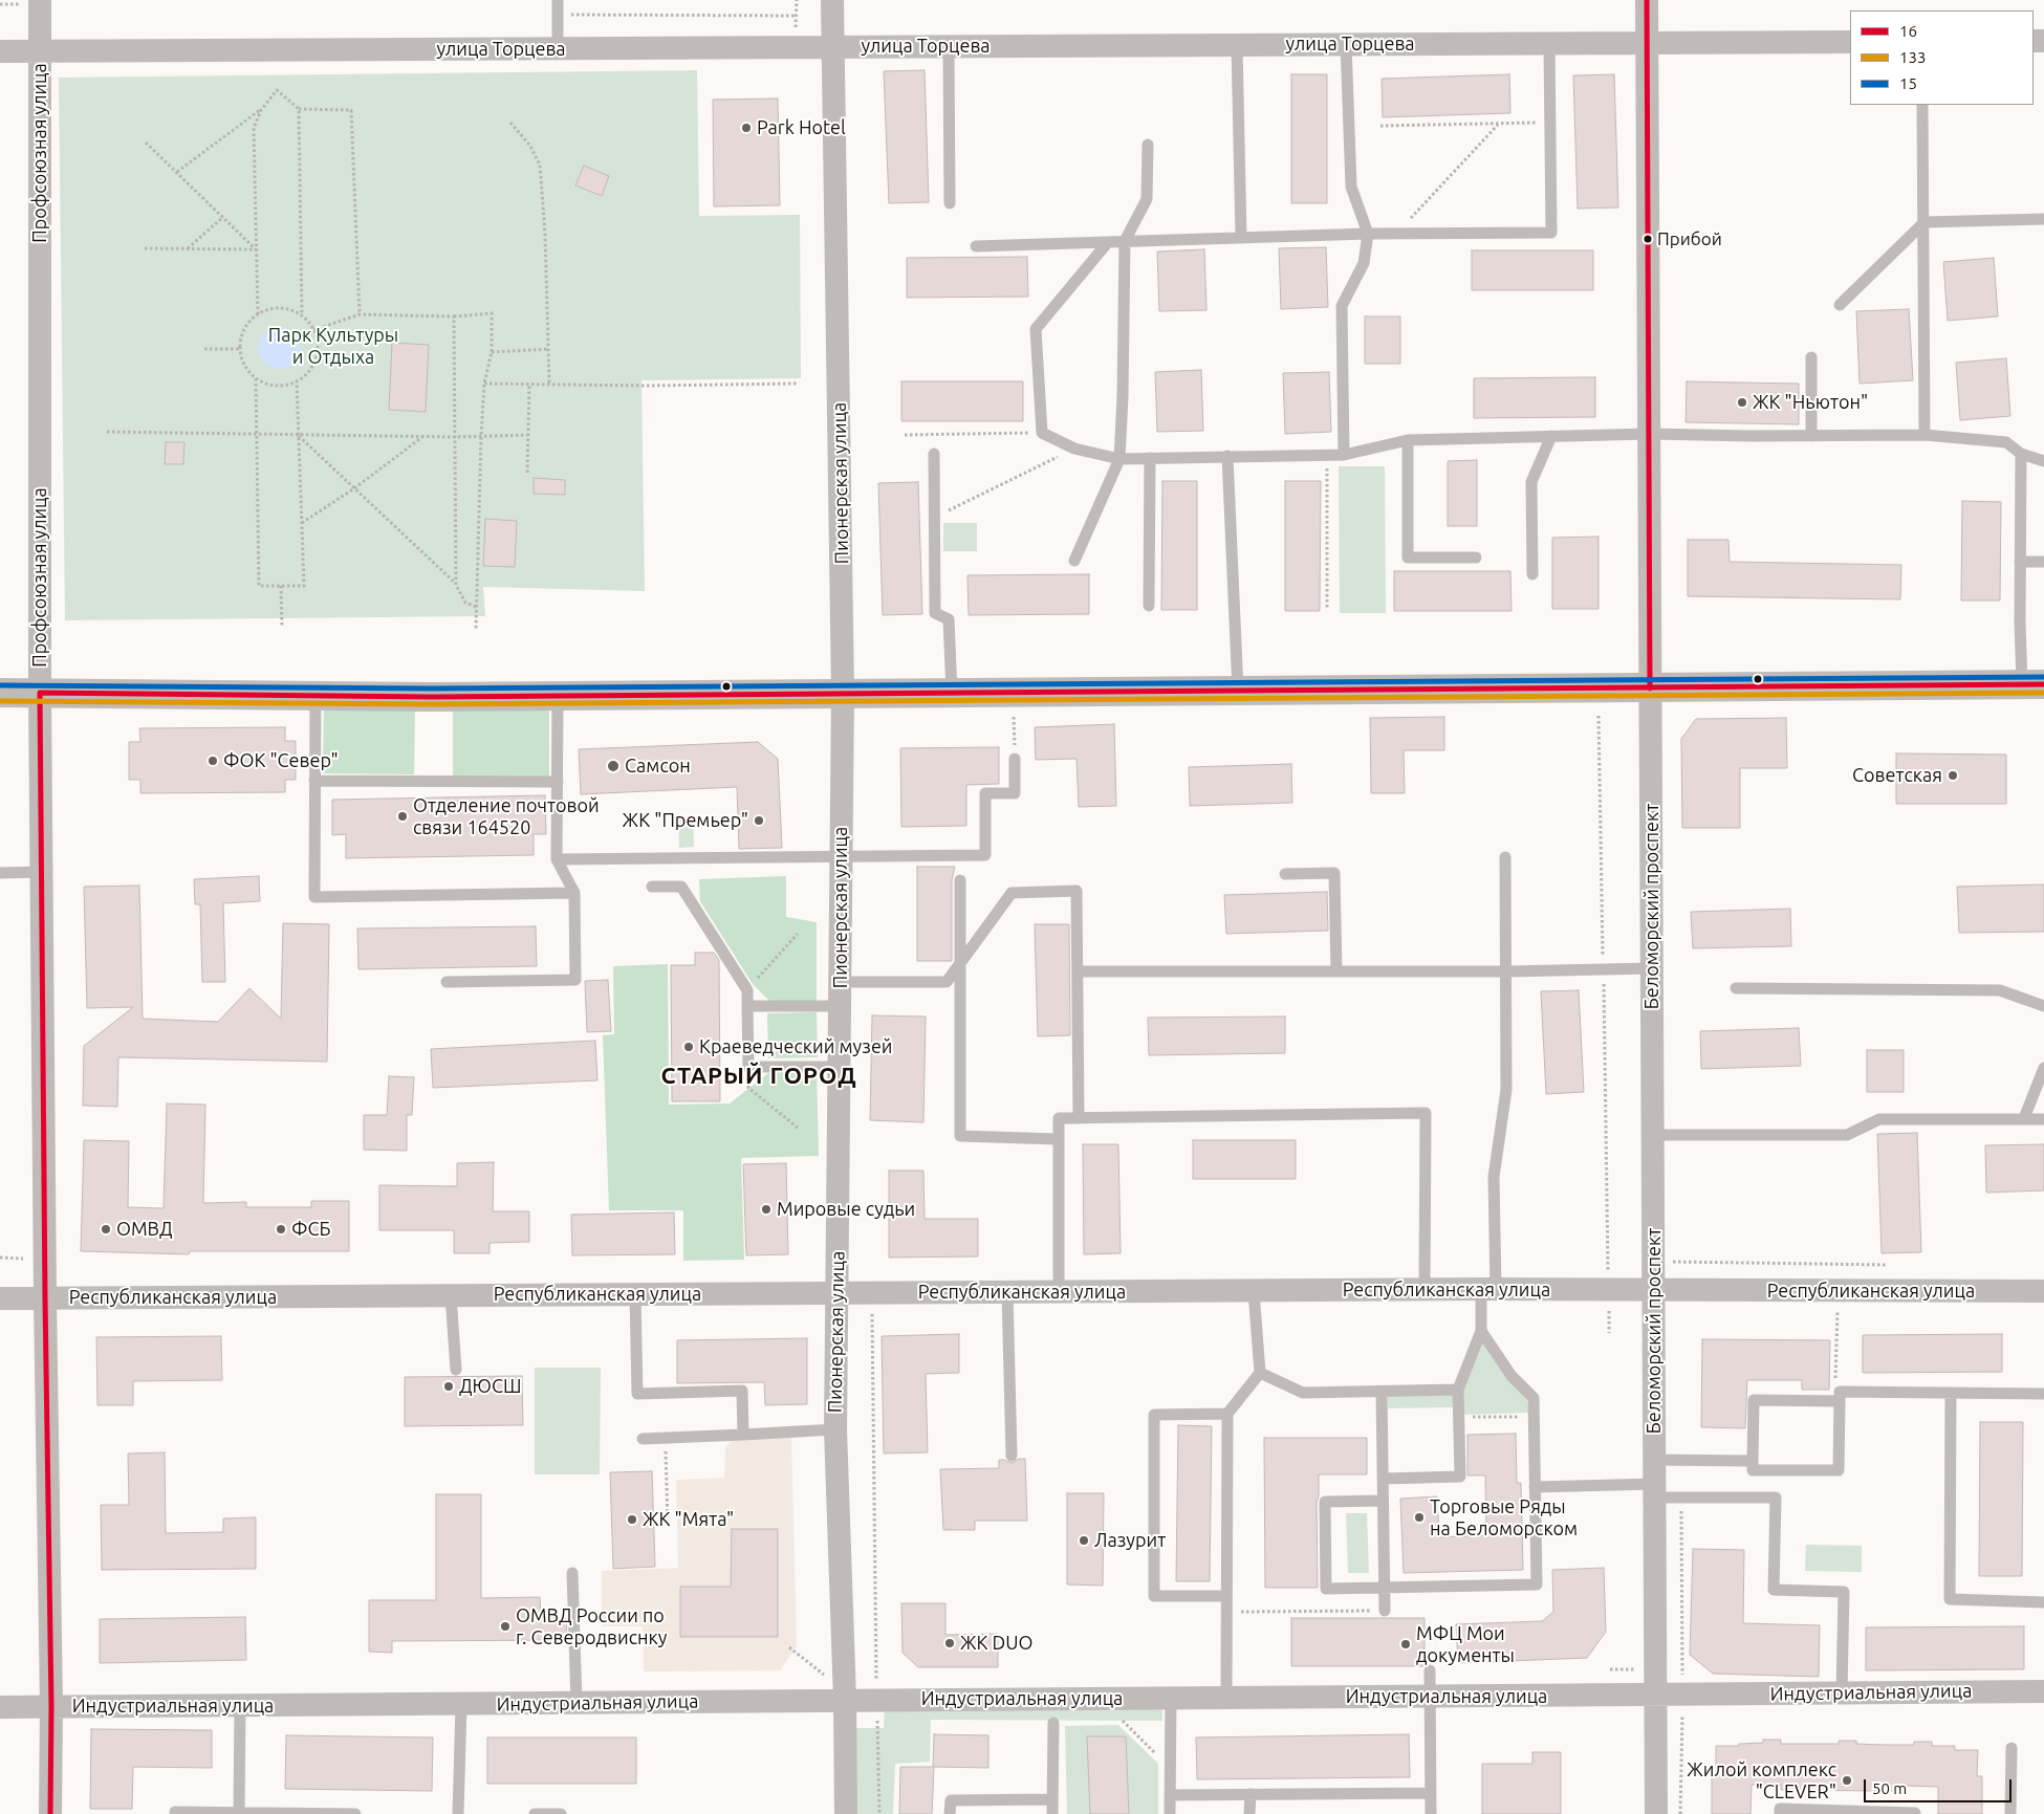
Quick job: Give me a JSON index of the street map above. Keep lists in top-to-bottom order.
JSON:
{
  "streets": {
    "street": [
      "улица Торцева",
      "Профсоюзная улица",
      "Пионерская улица",
      "Беломорский проспект",
      "Республиканская улица",
      "Индустриальная улица"
    ]
  },
  "crossings": [
    ["улица Торцева", "Профсоюзная улица"],
    ["улица Торцева", "Пионерская улица"],
    ["улица Торцева", "Беломорский проспект"],
    ["Профсоюзная улица", "Республиканская улица"],
    ["Профсоюзная улица", "Индустриальная улица"],
    ["Пионерская улица", "Республиканская улица"],
    ["Пионерская улица", "Индустриальная улица"],
    ["Беломорский проспект", "Республиканская улица"],
    ["Беломорский проспект", "Индустриальная улица"]
  ],
  "districts": ["СТАРЫЙ ГОРОД"],
  "parks": ["Парк Культуры и Отдыха"],
  "places": [
    "Park Hotel",
    "Прибой",
    "ЖК \"Ньютон\"",
    "ФОК \"Север\"",
    "Самсон",
    "Советская",
    "Отделение почтовой связи 164520",
    "ЖК \"Премьер\"",
    "Краеведческий музей",
    "Мировые судьи",
    "ОМВД",
    "ФСБ",
    "ДЮСШ",
    "Торговые Ряды на Беломорском",
    "ЖК \"Мята\"",
    "Лазурит",
    "ОМВД России по г. Северодвиснку",
    "ЖК DUO",
    "МФЦ Мои документы",
    "Жилой комплекс \"СLEVER\""
  ],
  "lines": ["transit line 16", "transit line 15", "transit line 133"],
  "legend": ["16", "133", "15"],
  "scale_bar": "50 m"
}
